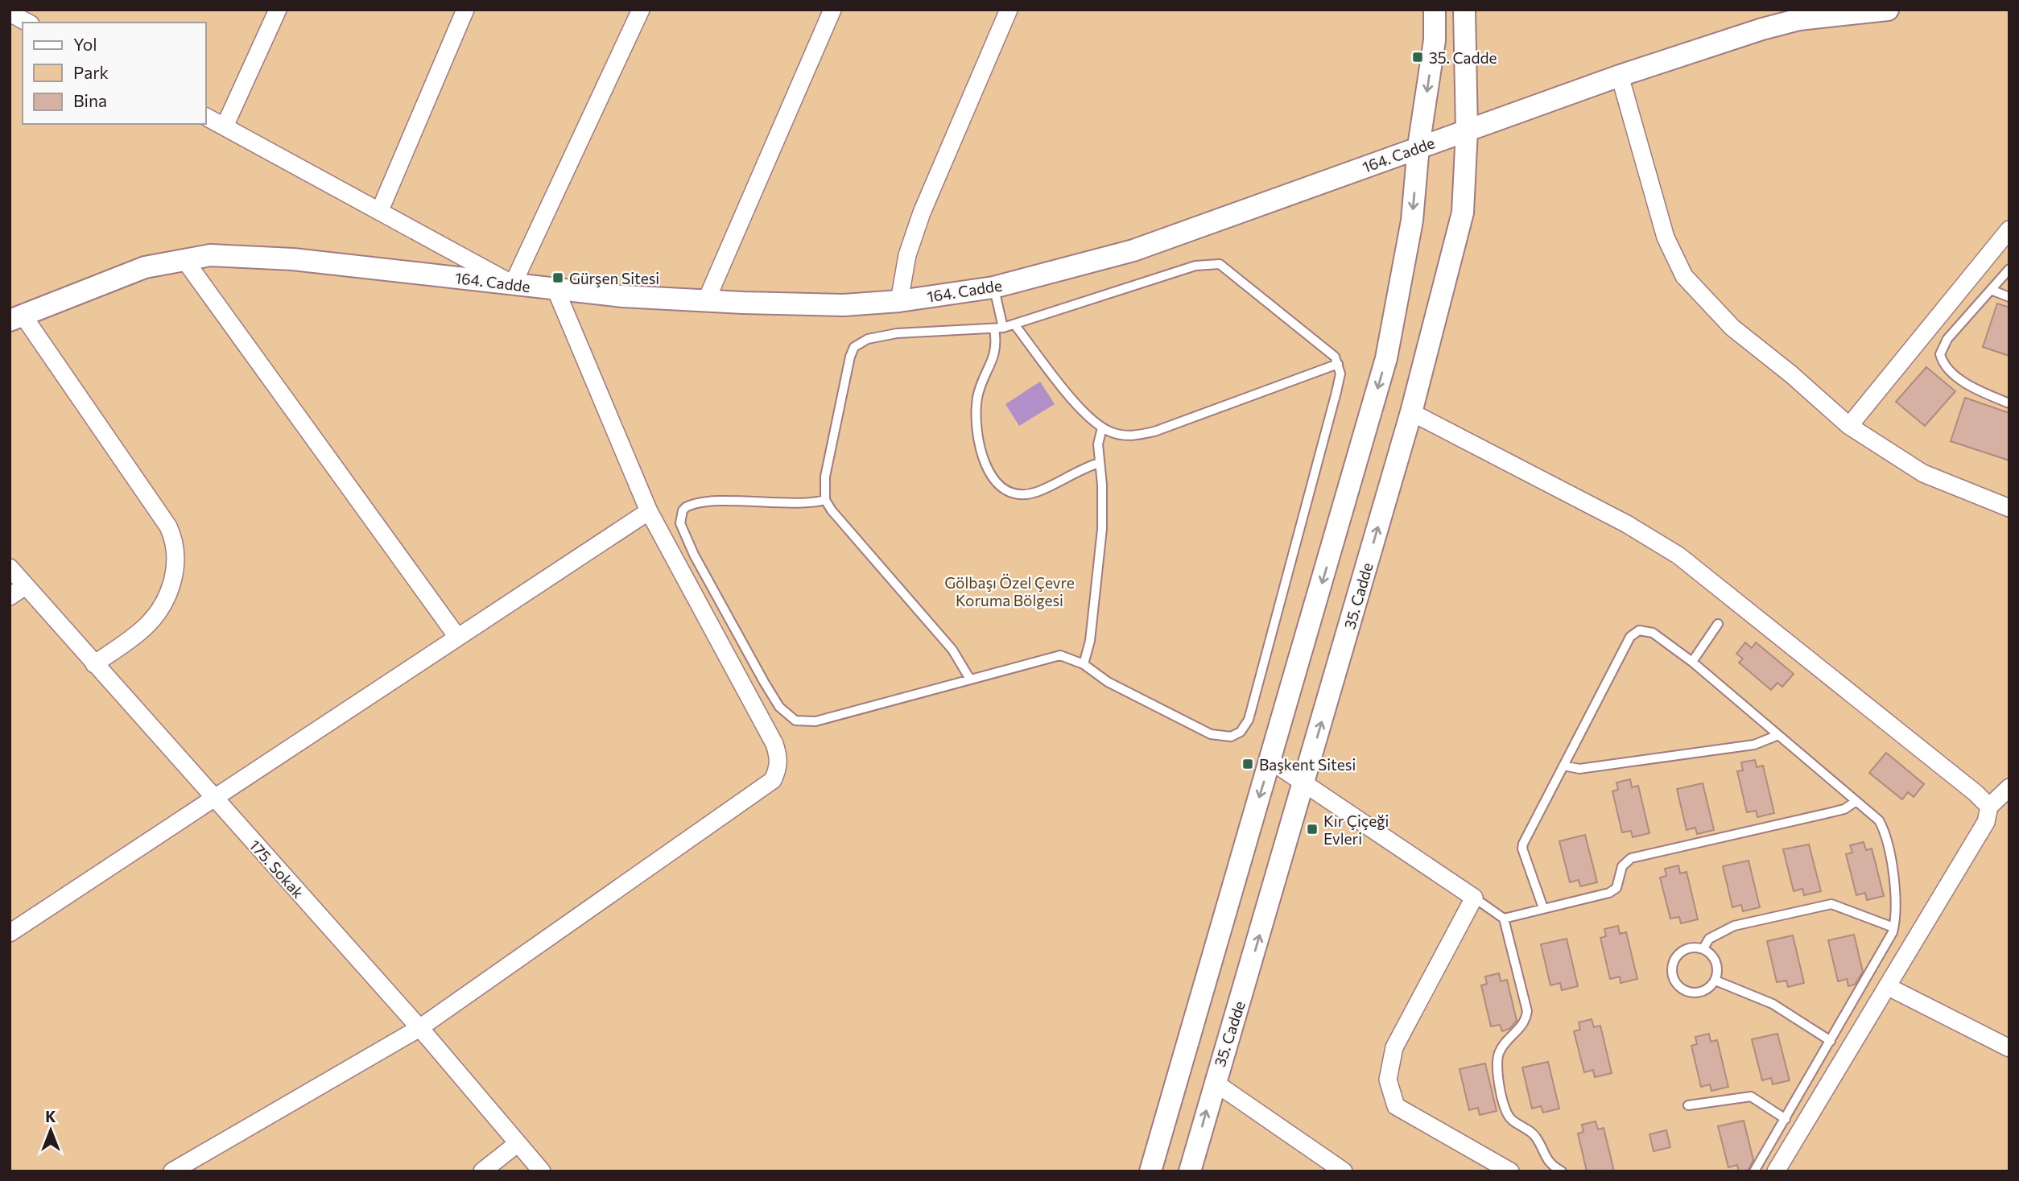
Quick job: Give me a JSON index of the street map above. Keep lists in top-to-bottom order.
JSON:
{
  "streets": {
    "street": ["164. Cadde", "35. Cadde", "175. Sokak"]
  },
  "crossings": [
    ["164. Cadde", "35. Cadde"]
  ],
  "parks": ["Gölbaşı Özel Çevre Koruma Bölgesi"],
  "places": {
    "transit": [
      "35. Cadde",
      "Gürşen Sitesi",
      "Başkent Sitesi",
      "Kır Çiçeği Evleri"
    ]
  },
  "legend": ["Yol", "Park", "Bina"],
  "north": "top"
}
